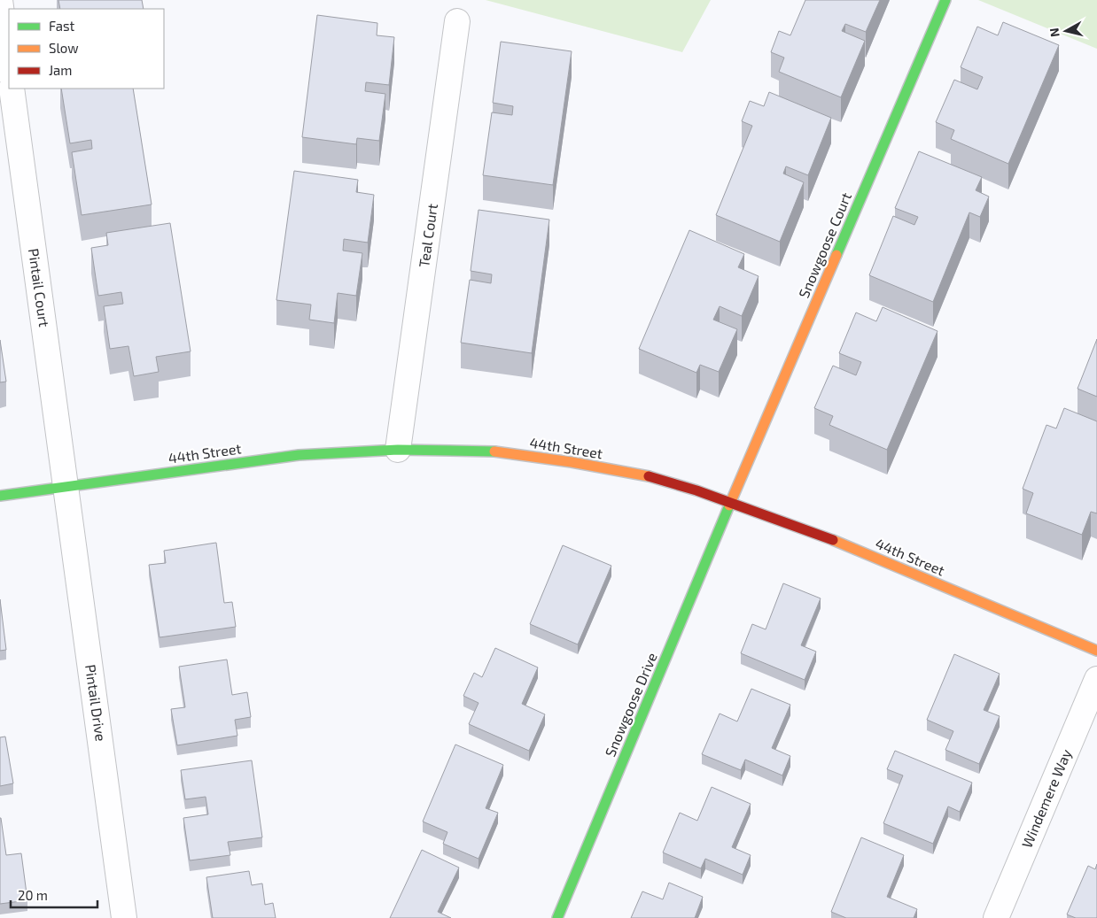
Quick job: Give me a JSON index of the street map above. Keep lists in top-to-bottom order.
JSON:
{
  "streets": {
    "street": [
      "Teal Court",
      "Snowgoose Court",
      "Pintail Court",
      "44th Street",
      "Pintail Drive",
      "Snowgoose Drive",
      "Windemere Way"
    ]
  },
  "crossings": [
    ["Teal Court", "44th Street"],
    ["Snowgoose Court", "44th Street"],
    ["Snowgoose Court", "Snowgoose Drive"],
    ["Pintail Court", "44th Street"],
    ["Pintail Court", "Pintail Drive"],
    ["44th Street", "Pintail Drive"],
    ["44th Street", "Snowgoose Drive"]
  ],
  "legend": ["Fast", "Slow", "Jam"],
  "scale_bar": "20 m",
  "north": "left"
}
